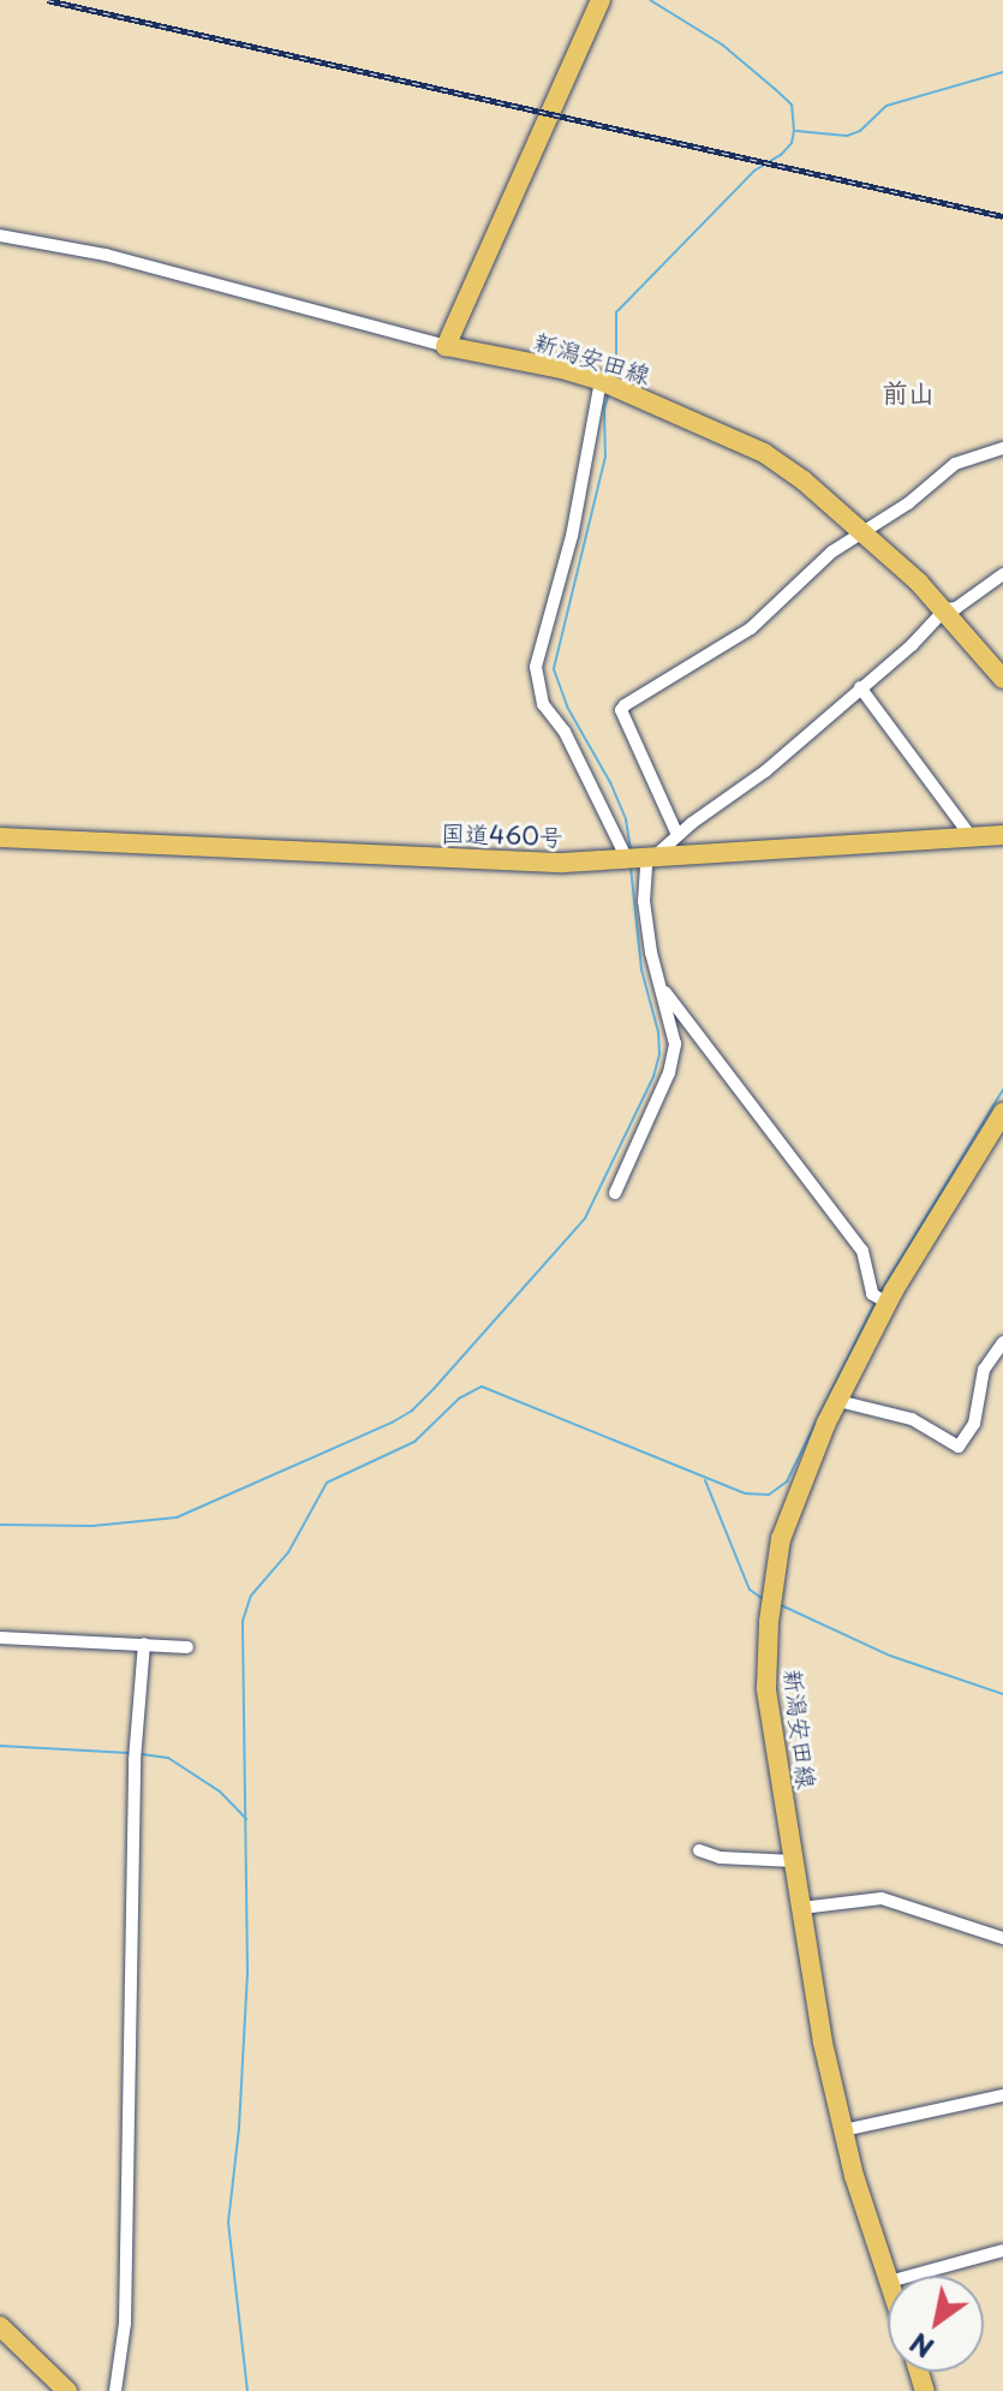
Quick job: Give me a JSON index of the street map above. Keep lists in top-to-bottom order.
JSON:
{
  "streets": {
    "main road": ["新潟安田線", "国道460号"]
  },
  "districts": ["前山"],
  "north": "bottom left"
}
